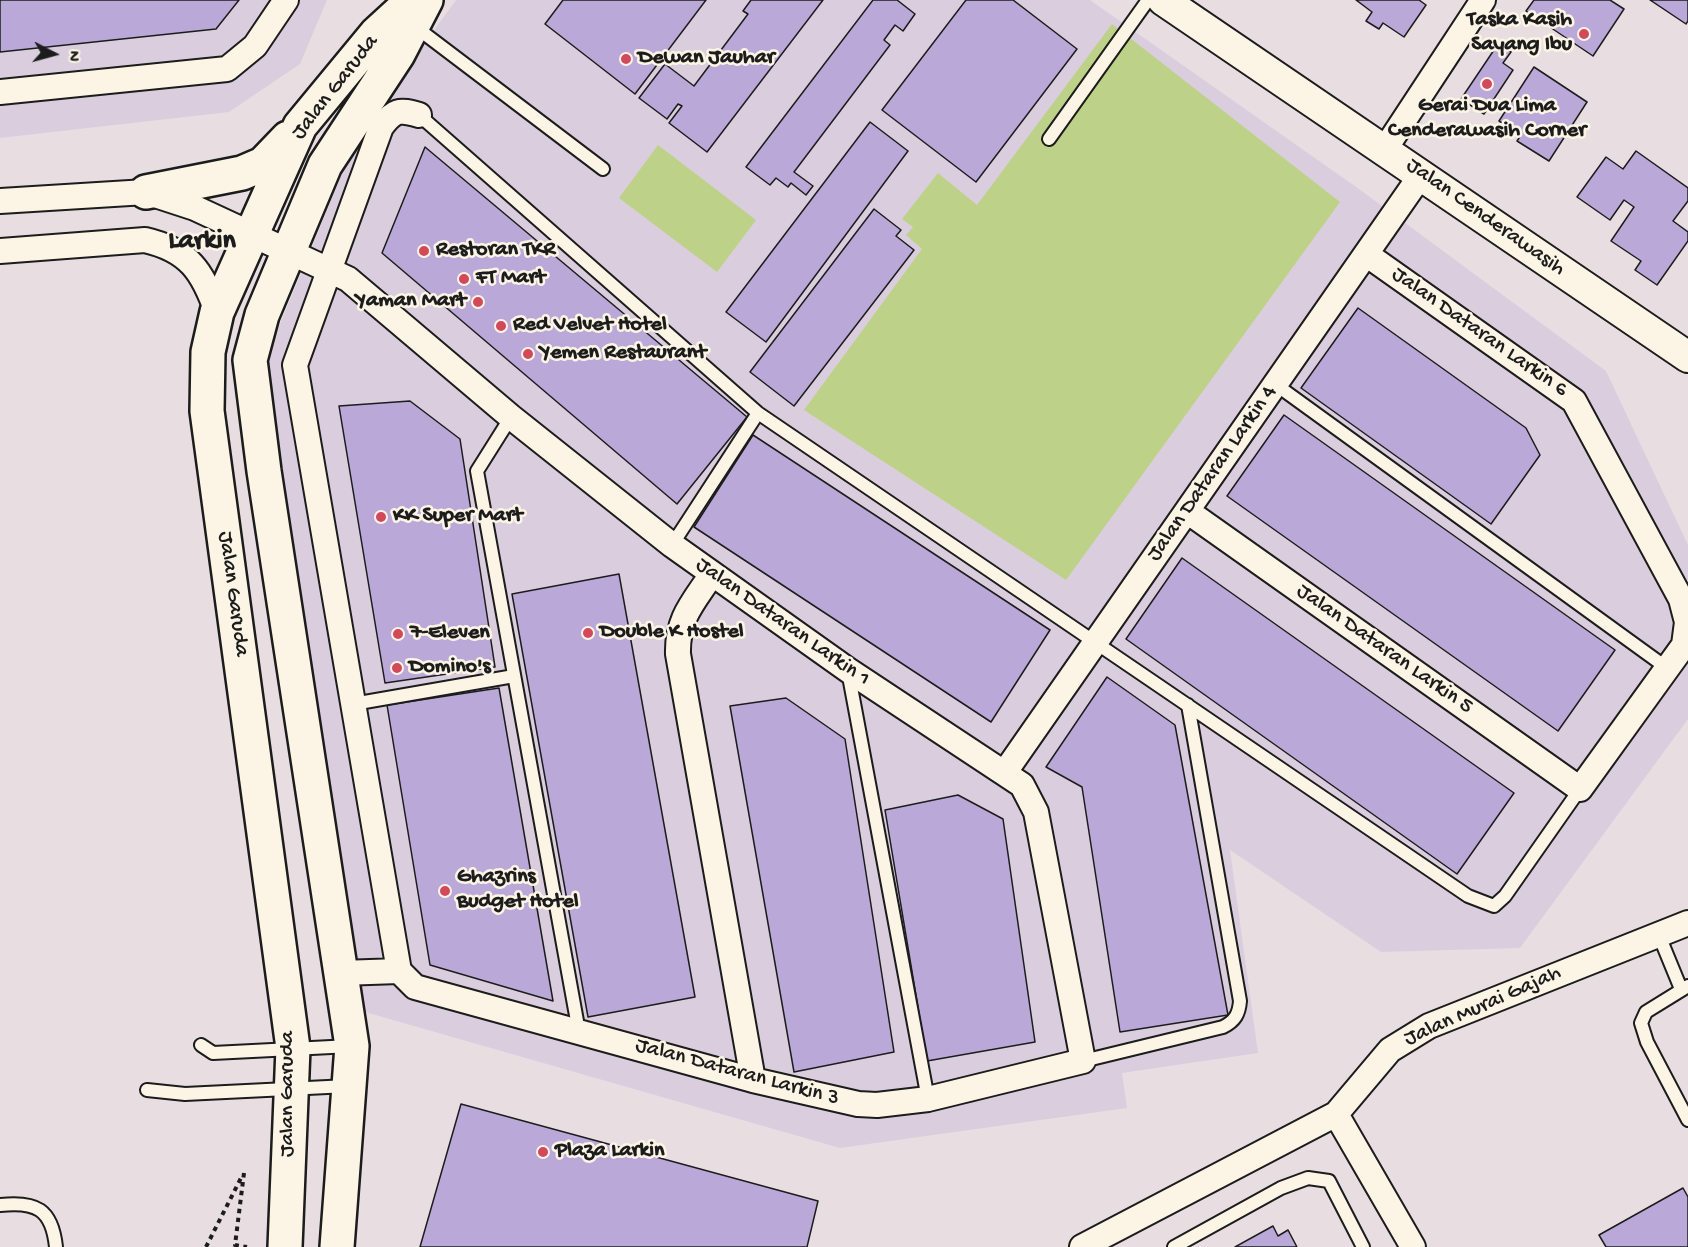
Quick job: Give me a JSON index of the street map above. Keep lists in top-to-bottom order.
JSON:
{
  "streets": {
    "main road": ["Jalan Garuda"],
    "street": [
      "Jalan Cenderawasih",
      "Jalan Dataran Larkin 6",
      "Jalan Dataran Larkin 4",
      "Jalan Dataran Larkin 1",
      "Jalan Dataran Larkin 5",
      "Jalan Murai Gajah",
      "Jalan Dataran Larkin 3"
    ]
  },
  "crossings": [
    ["Jalan Garuda", "Jalan Dataran Larkin 1"],
    ["Jalan Cenderawasih", "Jalan Dataran Larkin 4"],
    ["Jalan Dataran Larkin 6", "Jalan Dataran Larkin 4"],
    ["Jalan Dataran Larkin 4", "Jalan Dataran Larkin 1"],
    ["Jalan Dataran Larkin 4", "Jalan Dataran Larkin 5"],
    ["Jalan Dataran Larkin 1", "Jalan Dataran Larkin 3"]
  ],
  "districts": ["Larkin"],
  "places": [
    "Taska Kasih Sayang Ibu",
    "Dewan Jauhar",
    "Gerai Dua Lima Cenderawasih Corner",
    "Restoran TKR",
    "FT Mart",
    "Yaman Mart",
    "Red Velvet Hotel",
    "Yemen Restaurant",
    "KK Super Mart",
    "Double K Hostel",
    "7-Eleven",
    "Domino's",
    "Ghazrins Budget Hotel",
    "Plaza Larkin"
  ],
  "north": "right"
}
